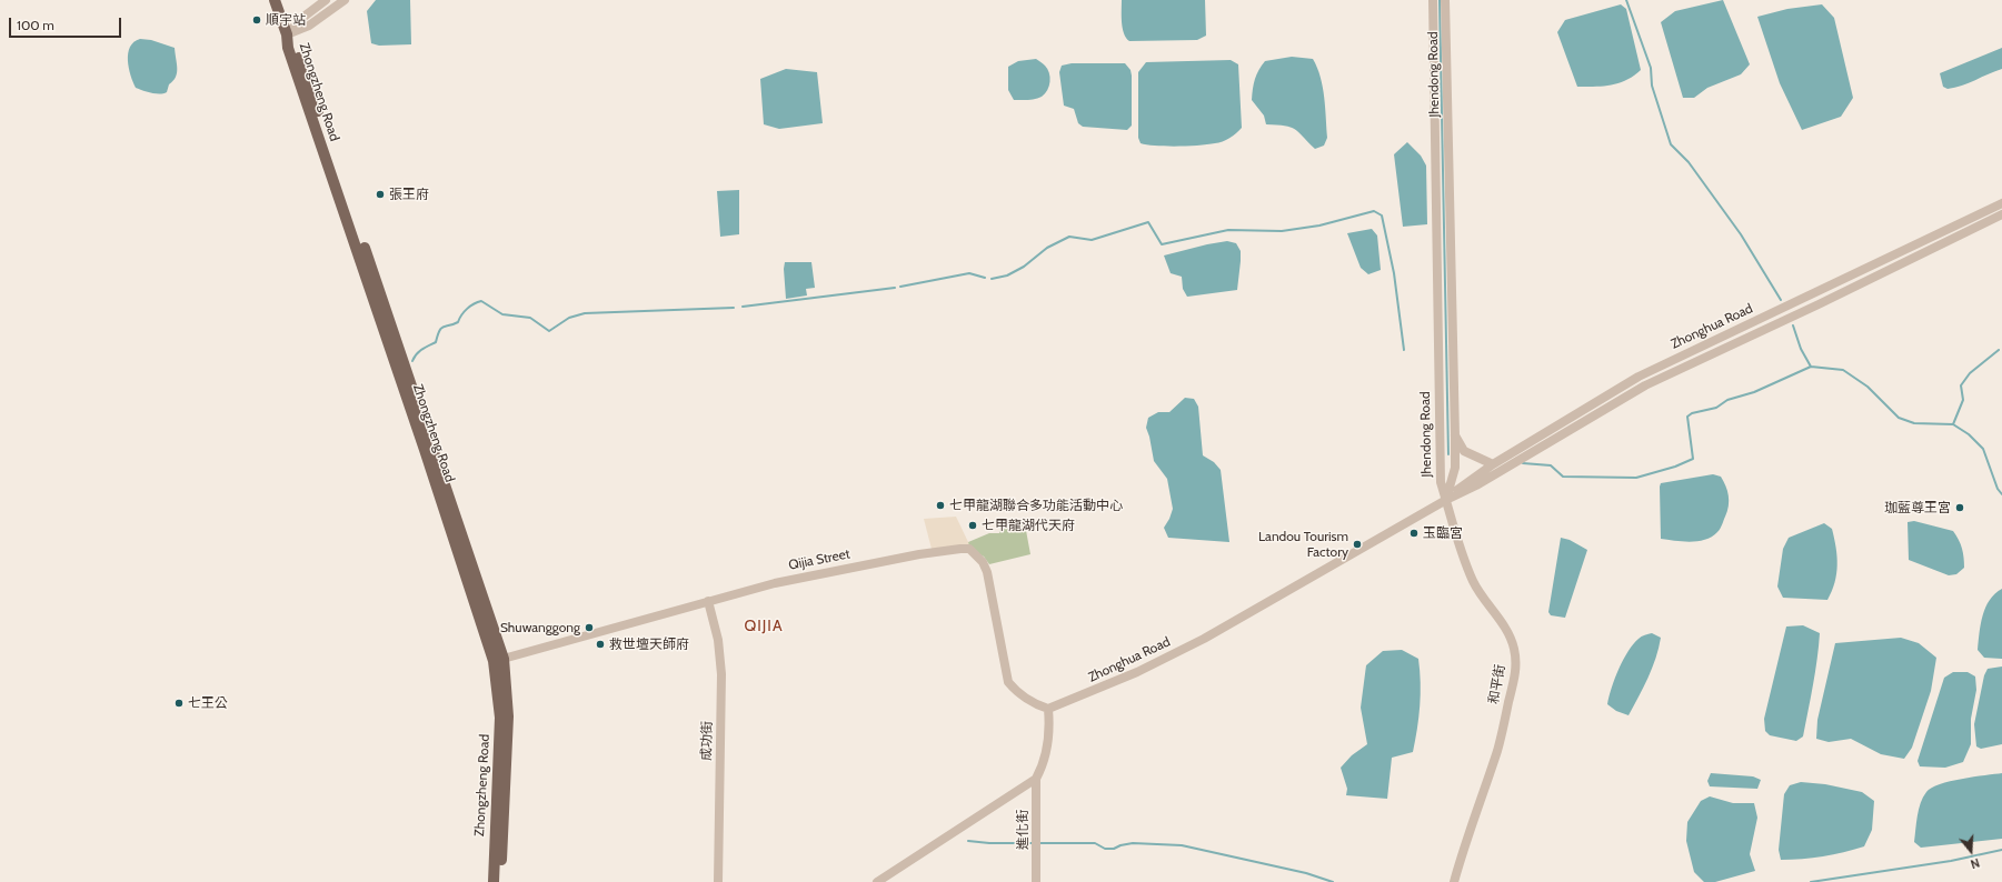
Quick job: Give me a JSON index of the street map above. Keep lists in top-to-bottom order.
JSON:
{
  "streets": {
    "main road": ["Zhongzheng Road"],
    "street": [
      "Jhendong Road",
      "Zhonghua Road",
      "Qijia Street",
      "和平街",
      "成功街",
      "進化街"
    ]
  },
  "crossings": [
    ["Jhendong Road", "Zhonghua Road"],
    ["Jhendong Road", "和平街"],
    ["Zhongzheng Road", "Qijia Street"],
    ["Zhonghua Road", "Qijia Street"],
    ["Zhonghua Road", "和平街"],
    ["Qijia Street", "成功街"]
  ],
  "districts": ["QIJIA"],
  "places": [
    "順宇站",
    "張王府",
    "七甲龍湖聯合多功能活動中心",
    "珈藍尊王宮",
    "七甲龍湖代天府",
    "玉臨宮",
    "Landou Tourism Factory",
    "Shuwanggong",
    "救世壇天師府",
    "七王公"
  ],
  "scale_bar": "100 m",
  "north": "bottom"
}
